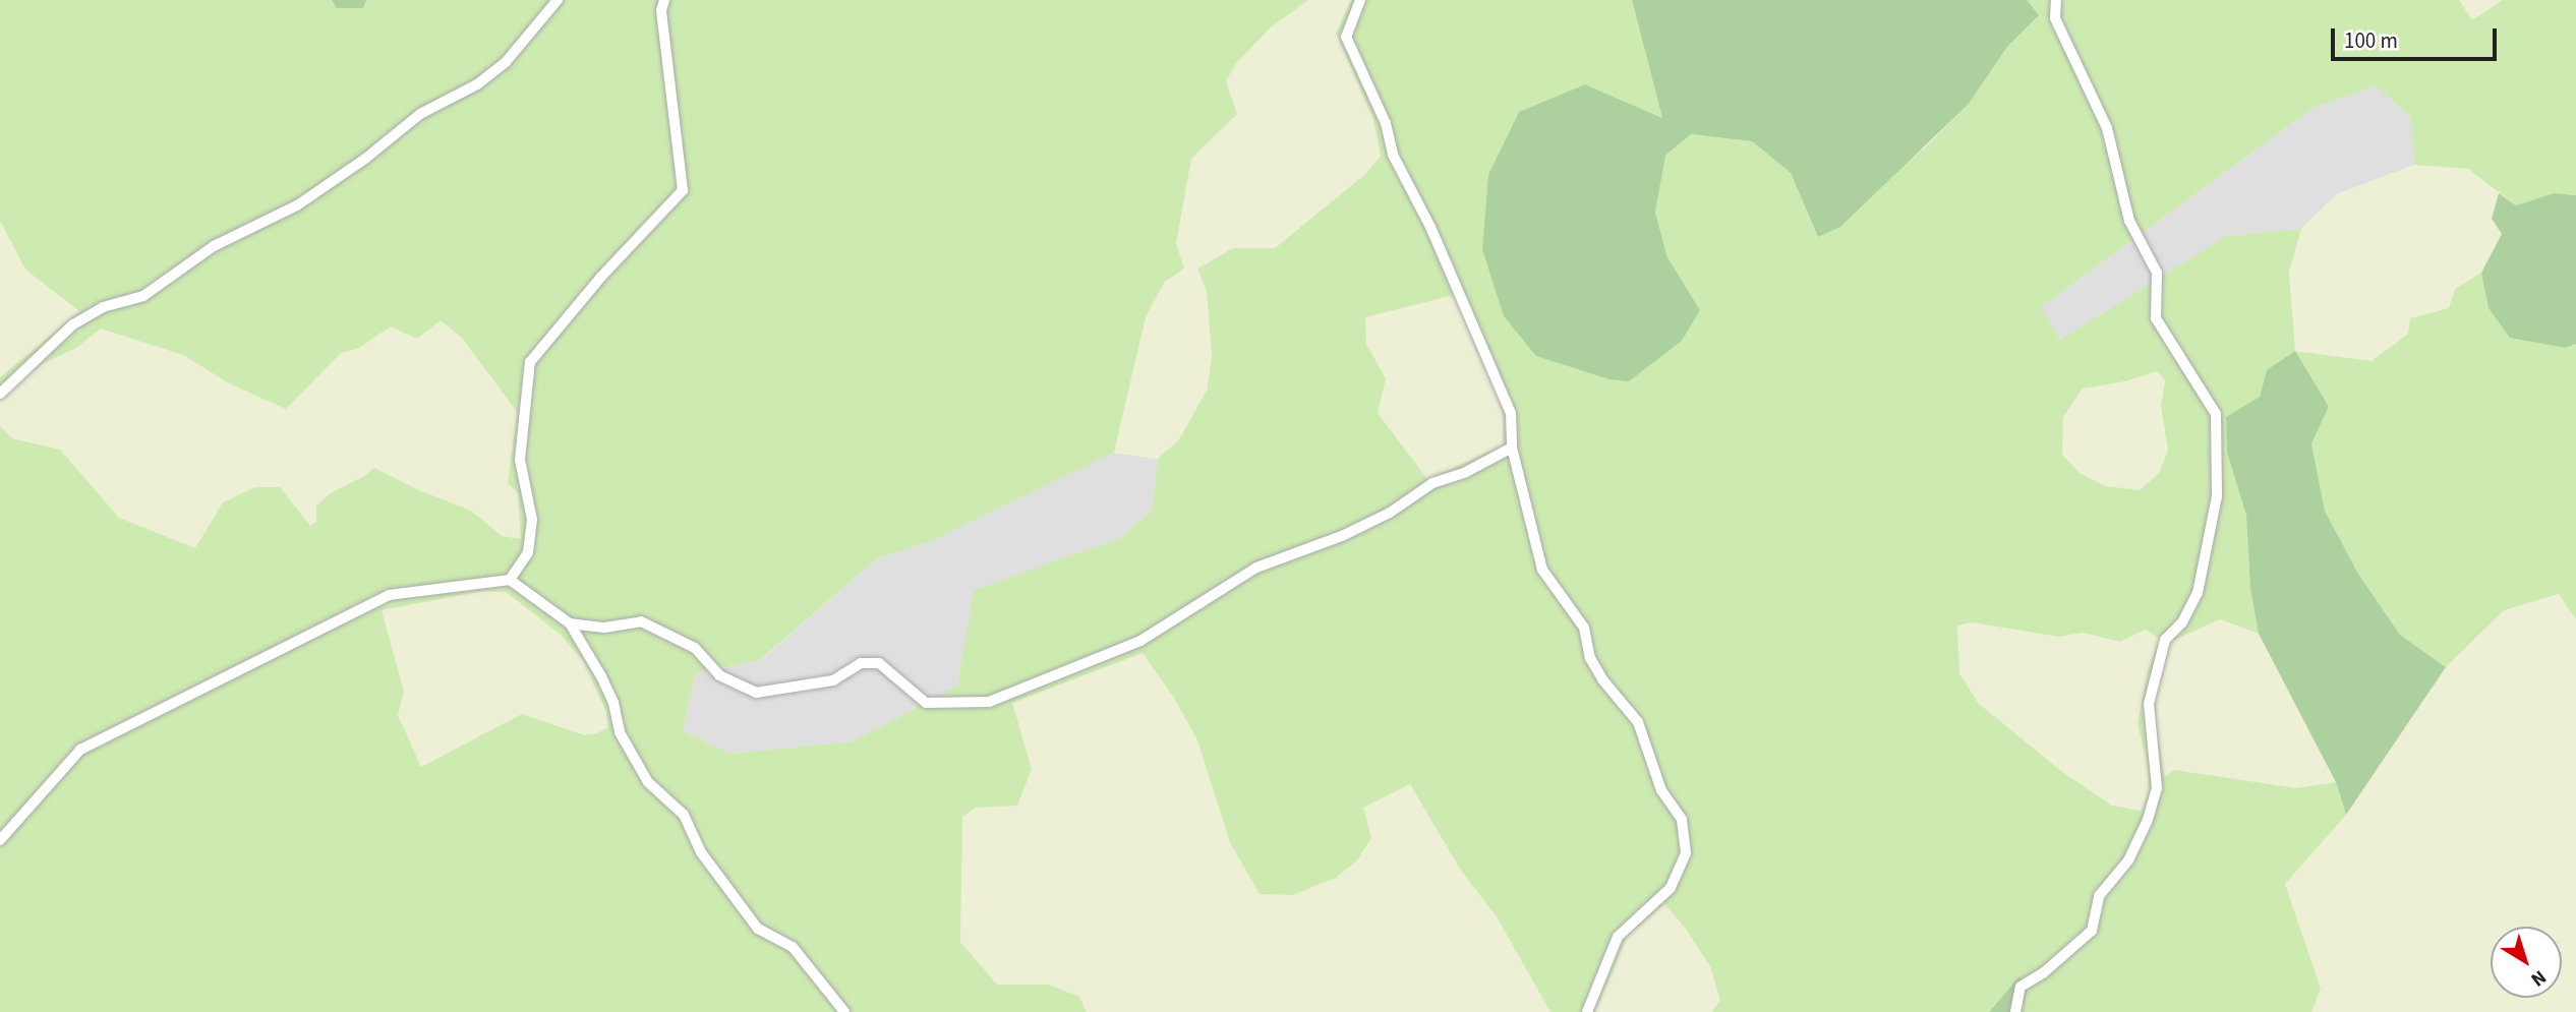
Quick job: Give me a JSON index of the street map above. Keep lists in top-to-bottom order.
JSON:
{
  "scale_bar": "100 m",
  "north": "bottom right"
}
